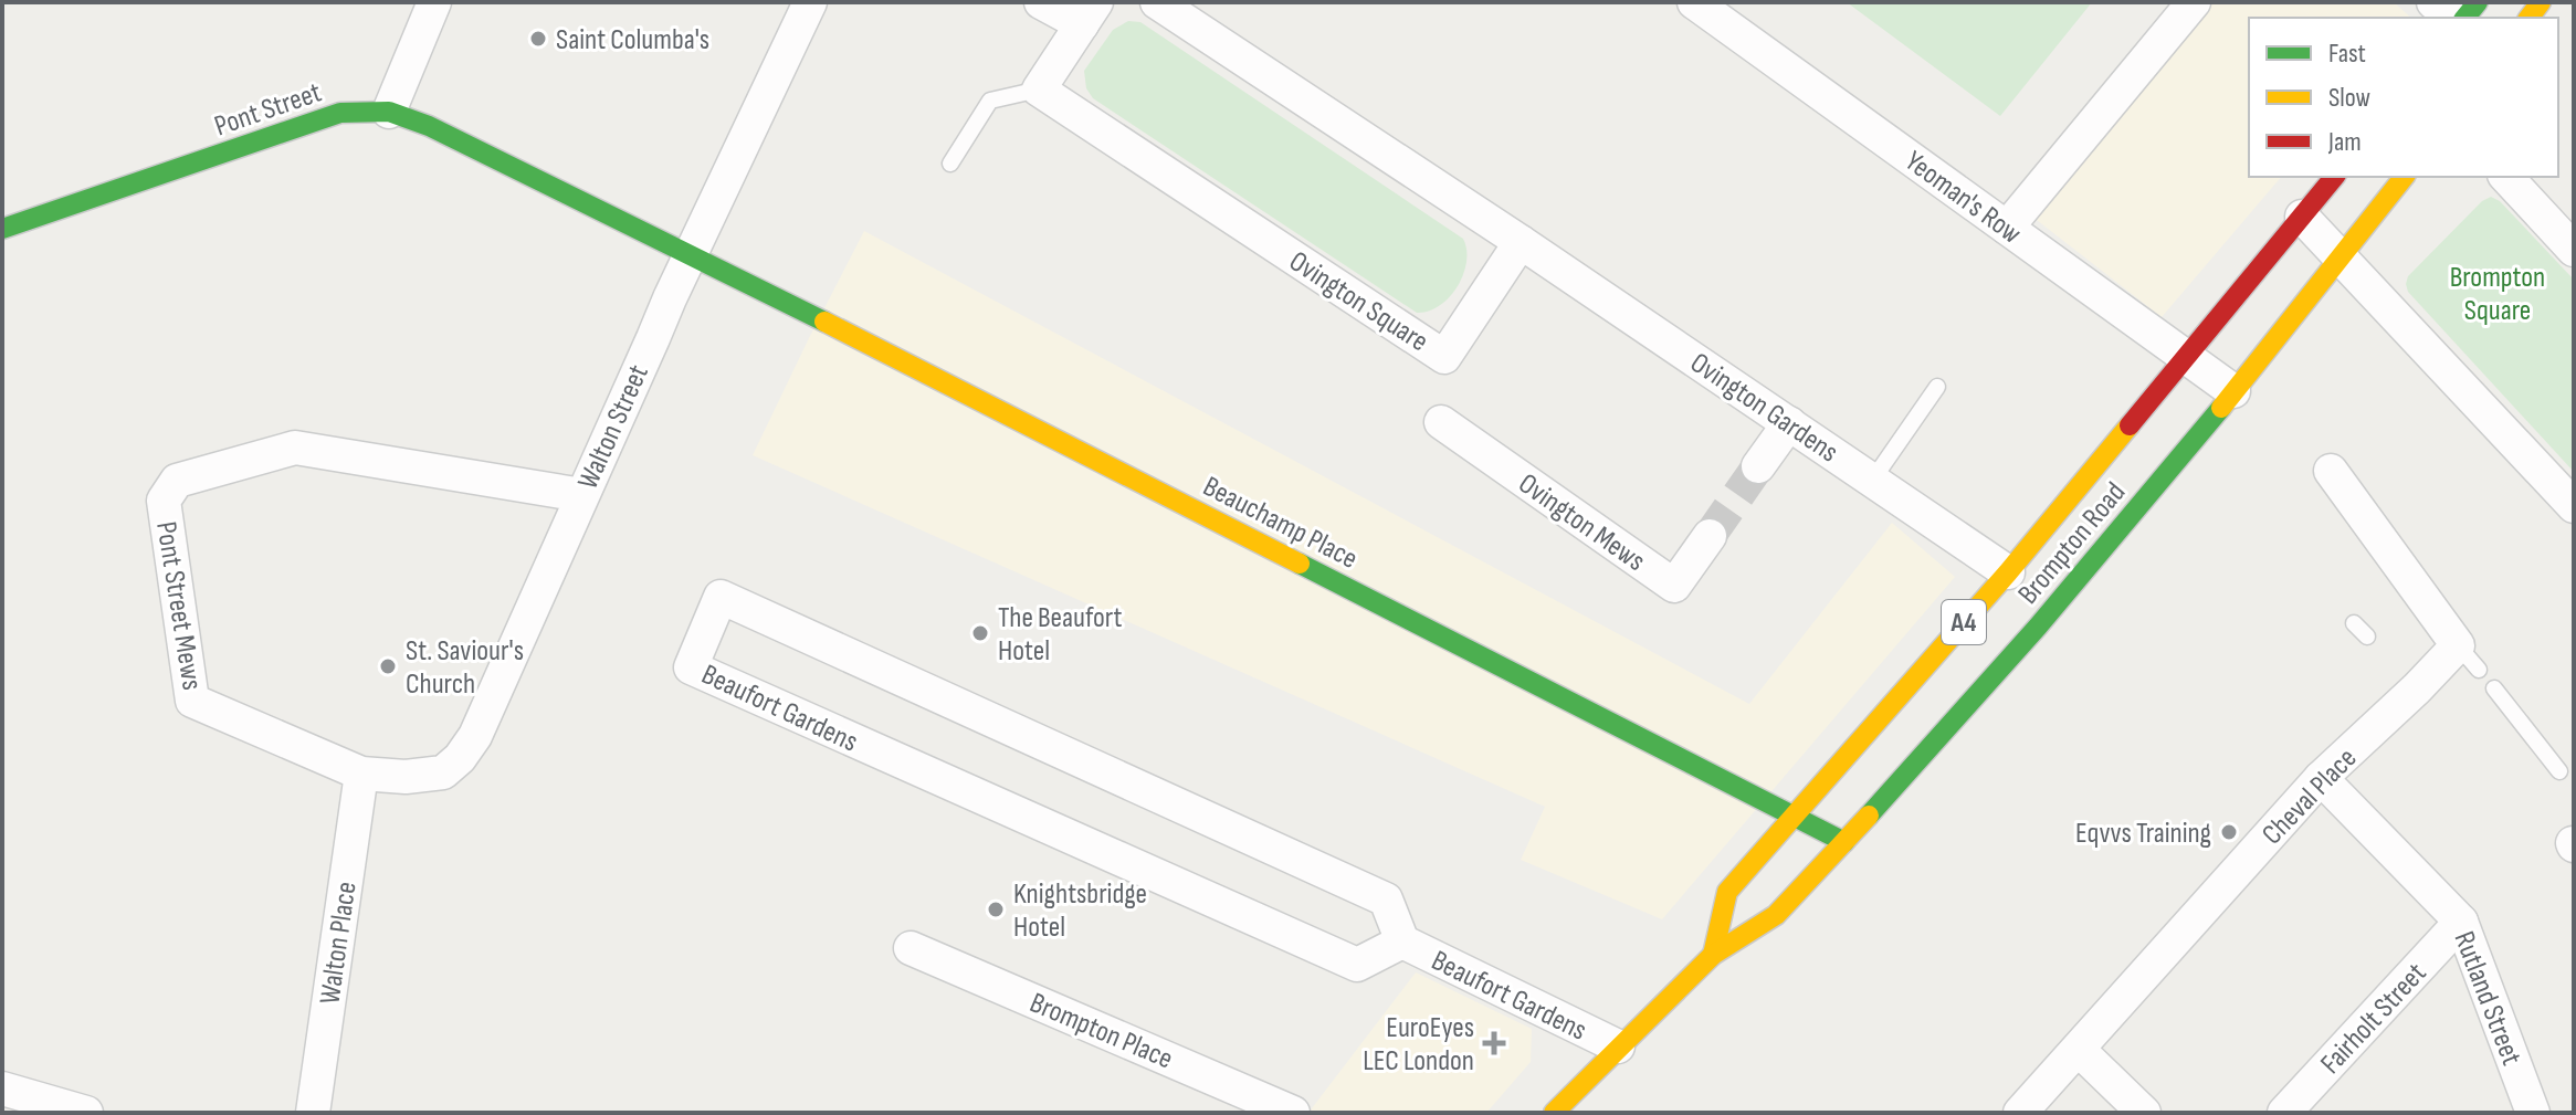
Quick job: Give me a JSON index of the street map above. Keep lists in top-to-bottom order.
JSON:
{
  "streets": {
    "main road": [
      "Pont Street",
      "Beauchamp Place",
      "Brompton Road",
      "A4"
    ],
    "street": [
      "Yeoman's Row",
      "Ovington Square",
      "Ovington Gardens",
      "Walton Street",
      "Ovington Mews",
      "Pont Street Mews",
      "Beaufort Gardens",
      "Cheval Place",
      "Walton Place",
      "Rutland Street",
      "Fairholt Street",
      "Brompton Place"
    ]
  },
  "crossings": [
    ["Pont Street", "Walton Street"],
    ["Pont Street", "Beauchamp Place"],
    ["Yeoman's Row", "Brompton Road"],
    ["Ovington Square", "Ovington Gardens"],
    ["Ovington Gardens", "Brompton Road"],
    ["Walton Street", "Beauchamp Place"],
    ["Walton Street", "Pont Street Mews"],
    ["Walton Street", "Walton Place"],
    ["Beauchamp Place", "Brompton Road"],
    ["Brompton Road", "Beaufort Gardens"],
    ["Pont Street Mews", "Walton Place"],
    ["Cheval Place", "Rutland Street"],
    ["Rutland Street", "Fairholt Street"]
  ],
  "parks": ["Brompton Square"],
  "places": {
    "other": [
      "Saint Columba's",
      "The Beaufort Hotel",
      "St. Saviour's Church",
      "Eqvvs Training",
      "Knightsbridge Hotel"
    ],
    "health": ["EuroEyes LEC London"]
  },
  "legend": ["Fast", "Slow", "Jam"]
}
